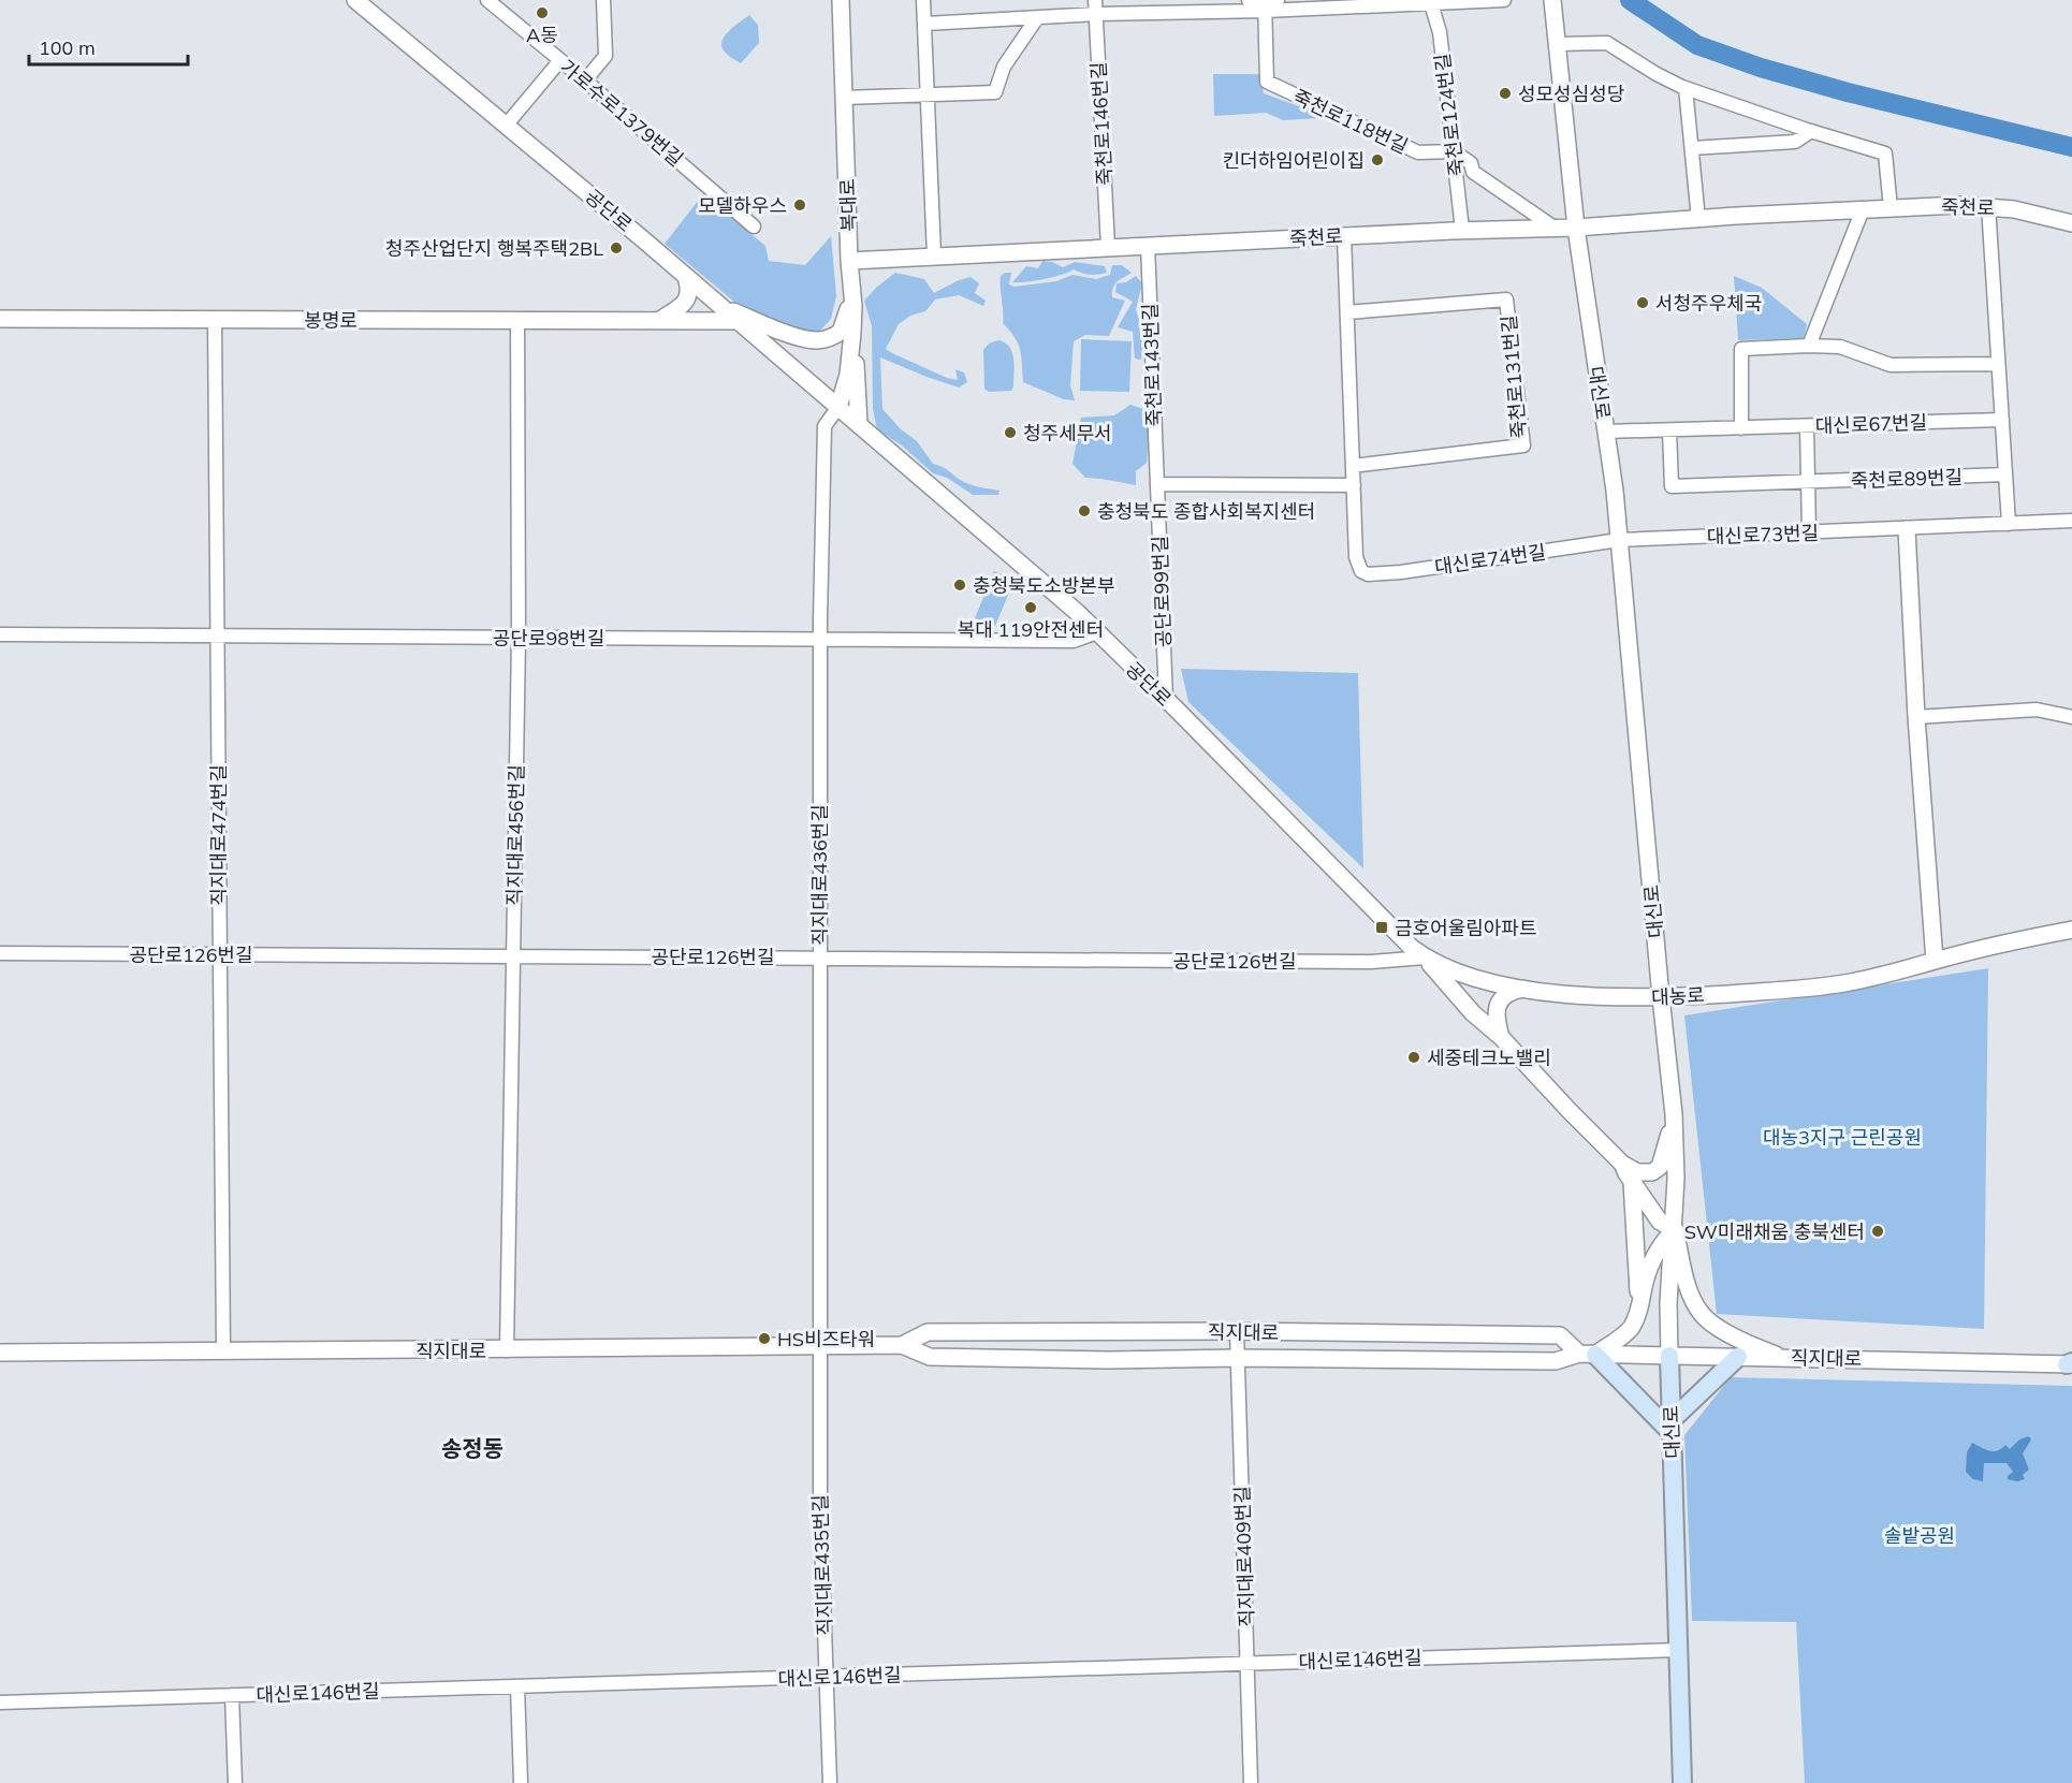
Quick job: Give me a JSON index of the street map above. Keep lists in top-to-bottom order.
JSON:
{
  "streets": {
    "main road": ["대신로"],
    "street": [
      "가로수로1379번길",
      "죽천로124번길",
      "죽천로118번길",
      "죽천로146번길",
      "복대로",
      "죽천로",
      "공단로",
      "봉명로",
      "죽천로143번길",
      "죽천로131번길",
      "대신로67번길",
      "죽천로89번길",
      "대신로73번길",
      "대신로74번길",
      "공단로99번길",
      "공단로98번길",
      "직지대로474번길",
      "직지대로456번길",
      "직지대로436번길",
      "공단로126번길",
      "대농로",
      "직지대로",
      "직지대로409번길",
      "직지대로435번길",
      "대신로146번길"
    ]
  },
  "crossings": [
    ["죽천로124번길", "죽천로118번길"],
    ["죽천로124번길", "죽천로"],
    ["죽천로146번길", "죽천로"],
    ["복대로", "죽천로"],
    ["복대로", "공단로"],
    ["복대로", "직지대로436번길"],
    ["죽천로", "죽천로143번길"],
    ["죽천로", "대신로"],
    ["공단로", "봉명로"],
    ["공단로", "공단로99번길"],
    ["공단로", "공단로98번길"],
    ["공단로", "직지대로436번길"],
    ["공단로", "공단로126번길"],
    ["공단로", "대농로"],
    ["봉명로", "직지대로474번길"],
    ["봉명로", "직지대로456번길"],
    ["죽천로143번길", "공단로99번길"],
    ["대신로", "대신로67번길"],
    ["대신로", "대신로73번길"],
    ["대신로", "대신로74번길"],
    ["대신로", "대농로"],
    ["대신로", "직지대로"],
    ["대신로", "대신로146번길"],
    ["대신로73번길", "대신로74번길"],
    ["공단로98번길", "직지대로474번길"],
    ["공단로98번길", "직지대로456번길"],
    ["공단로98번길", "직지대로436번길"],
    ["직지대로474번길", "공단로126번길"],
    ["직지대로474번길", "직지대로"],
    ["직지대로456번길", "공단로126번길"],
    ["직지대로456번길", "직지대로"],
    ["직지대로436번길", "공단로126번길"],
    ["직지대로436번길", "직지대로"],
    ["직지대로436번길", "직지대로435번길"],
    ["공단로126번길", "대농로"],
    ["직지대로", "직지대로409번길"],
    ["직지대로", "직지대로435번길"],
    ["직지대로409번길", "대신로146번길"],
    ["직지대로435번길", "대신로146번길"]
  ],
  "districts": ["송정동"],
  "parks": ["대농3지구 근린공원", "솔밭공원"],
  "places": {
    "other": [
      "A동",
      "성모성심성당",
      "킨더하임어린이집",
      "모델하우스",
      "청주산업단지 행복주택2BL",
      "서청주우체국",
      "청주세무서",
      "충청북도 종합사회복지센터",
      "충청북도소방본부",
      "복대 119안전센터",
      "세중테크노밸리",
      "SW미래채움 충북센터",
      "HS비즈타워"
    ],
    "transit": ["금호어울림아파트"]
  },
  "scale_bar": "100 m"
}
